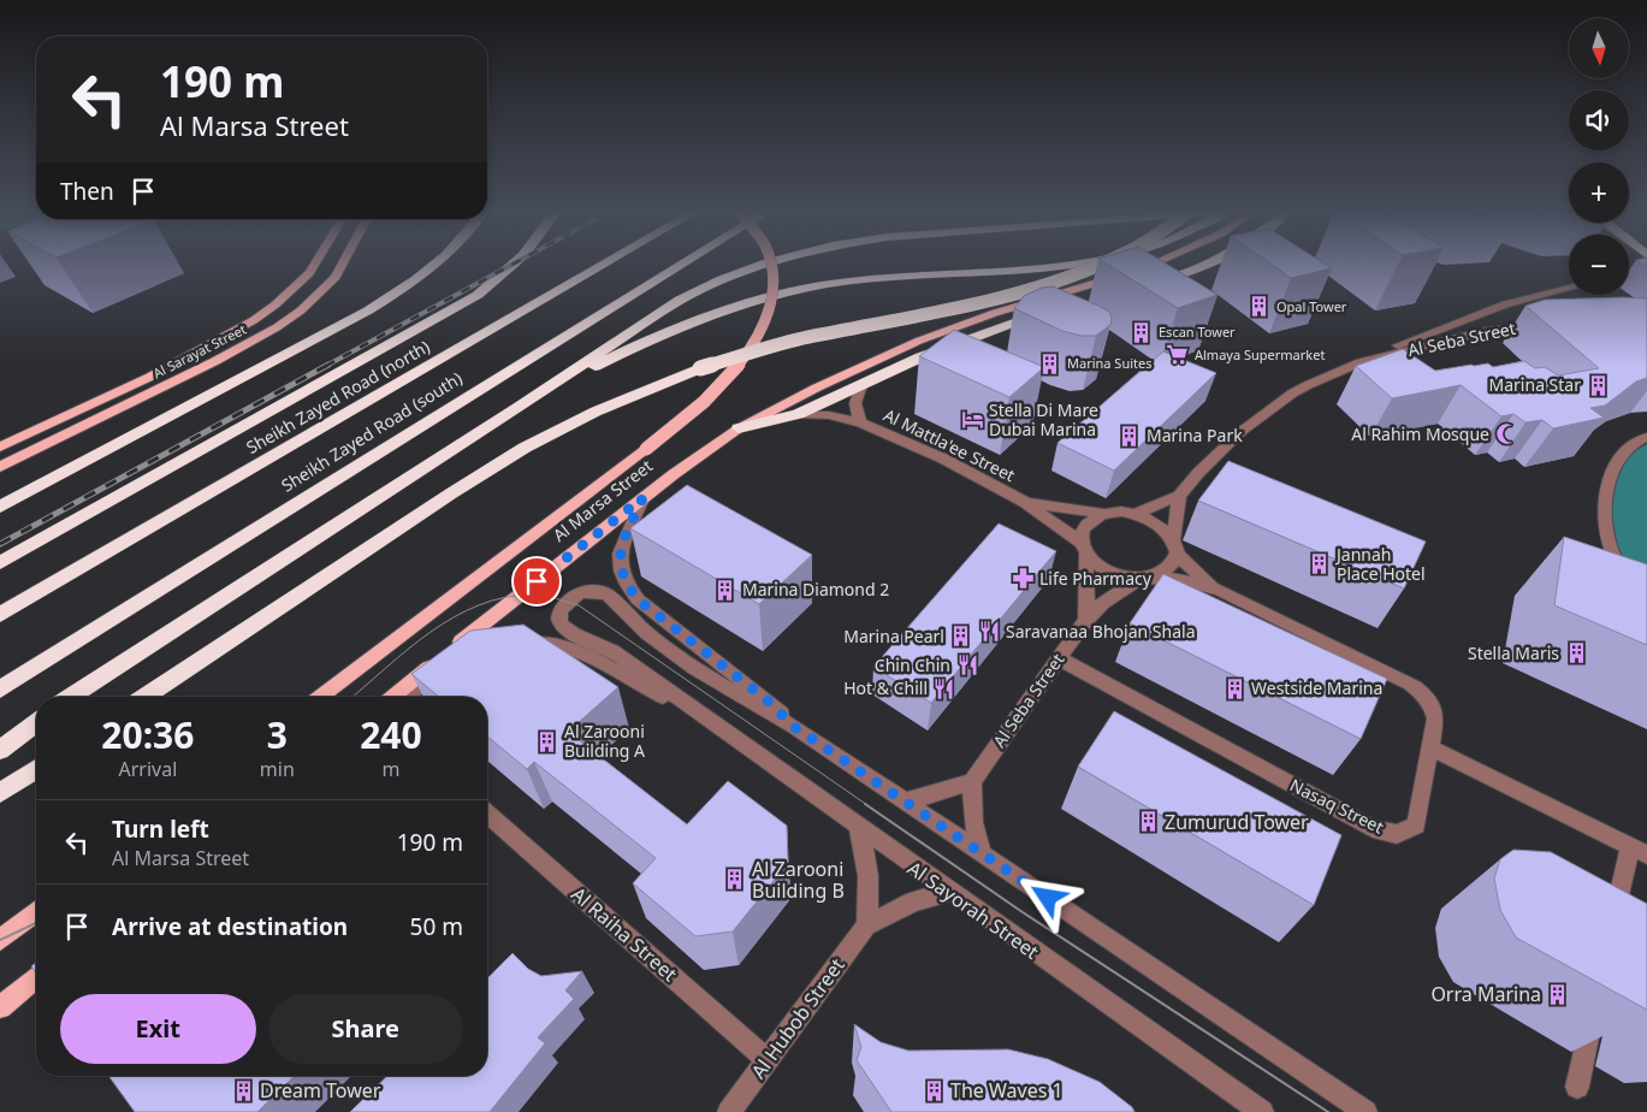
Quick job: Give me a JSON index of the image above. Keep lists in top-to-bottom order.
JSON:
{
  "streets": {
    "highway": ["Sheikh Zayed Road (north)", "Sheikh Zayed Road (south)"],
    "main road": ["Al Sarayat Street", "Al Marsa Street"],
    "street": [
      "Al Seba Street",
      "Al Mattla'ee Street",
      "Nasaq Street",
      "Al Sayorah Street",
      "Al Raiha Street",
      "Al Hubob Street"
    ]
  },
  "crossings": [
    ["Al Seba Street", "Al Mattla'ee Street"],
    ["Al Seba Street", "Nasaq Street"],
    ["Al Mattla'ee Street", "Nasaq Street"],
    ["Al Marsa Street", "Al Sayorah Street"],
    ["Al Sayorah Street", "Al Hubob Street"],
    ["Al Raiha Street", "Al Hubob Street"]
  ],
  "places": {
    "building": [
      "Opal Tower",
      "Escan Tower",
      "Marina Suites",
      "Marina Star",
      "Marina Park",
      "Jannah Place Hotel",
      "Marina Diamond 2",
      "Marina Pearl",
      "Stella Maris",
      "Westside Marina",
      "Al Zarooni Building A",
      "Zumurud Tower",
      "Al Zarooni Building B",
      "Orra Marina",
      "Dream Tower",
      "The Waves 1"
    ],
    "supermarket": ["Almaya Supermarket"],
    "hotel": ["Stella Di Mare Dubai Marina"],
    "mosque": ["Al Rahim Mosque"],
    "pharmacy": ["Life Pharmacy"],
    "restaurant": ["Saravanaa Bhojan Shala", "Chin Chin", "Hot & Chill"]
  },
  "north": "bottom",
  "page": {
    "map_buttons": ["+", "−"],
    "turn": ["190 m", "Al Marsa Street"],
    "then": "Then",
    "eta": [
      "20:36",
      "Arrival",
      "3",
      "min",
      "240",
      "m"
    ],
    "list": [
      {
        "name": "Turn left",
        "note": "Al Marsa Street",
        "value": "190 m"
      },
      {
        "name": "Arrive at destination",
        "value": "50 m"
      }
    ],
    "buttons": ["Exit", "Share"]
  }
}
